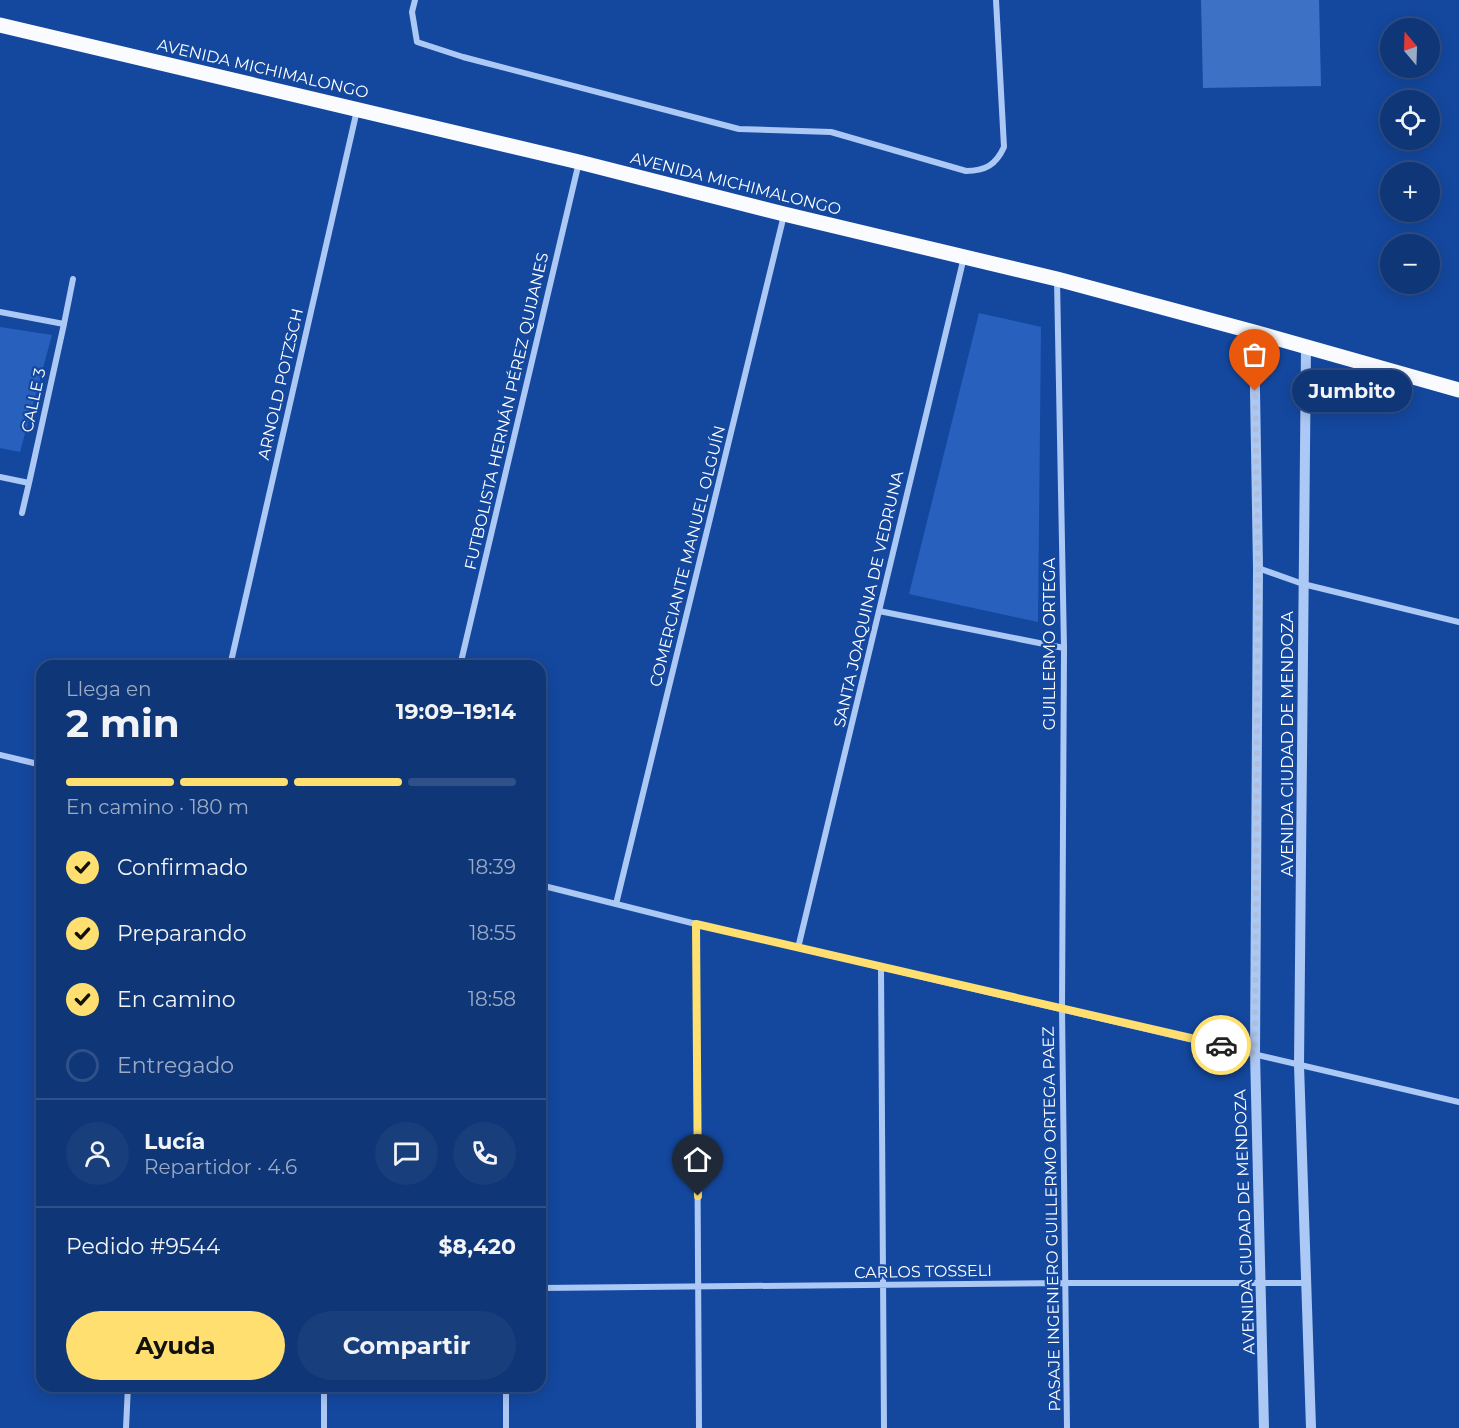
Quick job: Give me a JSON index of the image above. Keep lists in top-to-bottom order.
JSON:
{
  "streets": {
    "main road": ["AVENIDA MICHIMALONGO"],
    "street": [
      "ARNOLD POTZSCH",
      "CALLE 3",
      "FUTBOLISTA HERNÁN PÉREZ QUIJANES",
      "COMERCIANTE MANUEL OLGUÍN",
      "SANTA JOAQUINA DE VEDRUNA",
      "GUILLERMO ORTEGA",
      "AVENIDA CIUDAD DE MENDOZA",
      "PASAJE INGENIERO GUILLERMO ORTEGA PAEZ",
      "CARLOS TOSSELI"
    ]
  },
  "crossings": [
    ["AVENIDA MICHIMALONGO", "ARNOLD POTZSCH"],
    ["AVENIDA MICHIMALONGO", "FUTBOLISTA HERNÁN PÉREZ QUIJANES"],
    ["AVENIDA MICHIMALONGO", "COMERCIANTE MANUEL OLGUÍN"],
    ["AVENIDA MICHIMALONGO", "SANTA JOAQUINA DE VEDRUNA"],
    ["AVENIDA MICHIMALONGO", "GUILLERMO ORTEGA"],
    ["AVENIDA MICHIMALONGO", "AVENIDA CIUDAD DE MENDOZA"],
    ["GUILLERMO ORTEGA", "PASAJE INGENIERO GUILLERMO ORTEGA PAEZ"],
    ["AVENIDA CIUDAD DE MENDOZA", "CARLOS TOSSELI"],
    ["PASAJE INGENIERO GUILLERMO ORTEGA PAEZ", "CARLOS TOSSELI"]
  ],
  "places": ["Jumbito"],
  "north": "top",
  "page": {
    "map_buttons": ["+", "−"],
    "bubble": "Jumbito",
    "heading": ["2 min", "Llega en", "19:09–19:14"],
    "panel": [
      "Lucía",
      "Repartidor · 4.6",
      "Pedido #9544",
      "$8,420"
    ],
    "bar": "En camino · 180 m",
    "list": [
      ["Confirmado", "18:39"],
      ["Preparando", "18:55"],
      ["En camino", "18:58"],
      "Entregado"
    ],
    "buttons": ["Ayuda", "Compartir"]
  }
}
